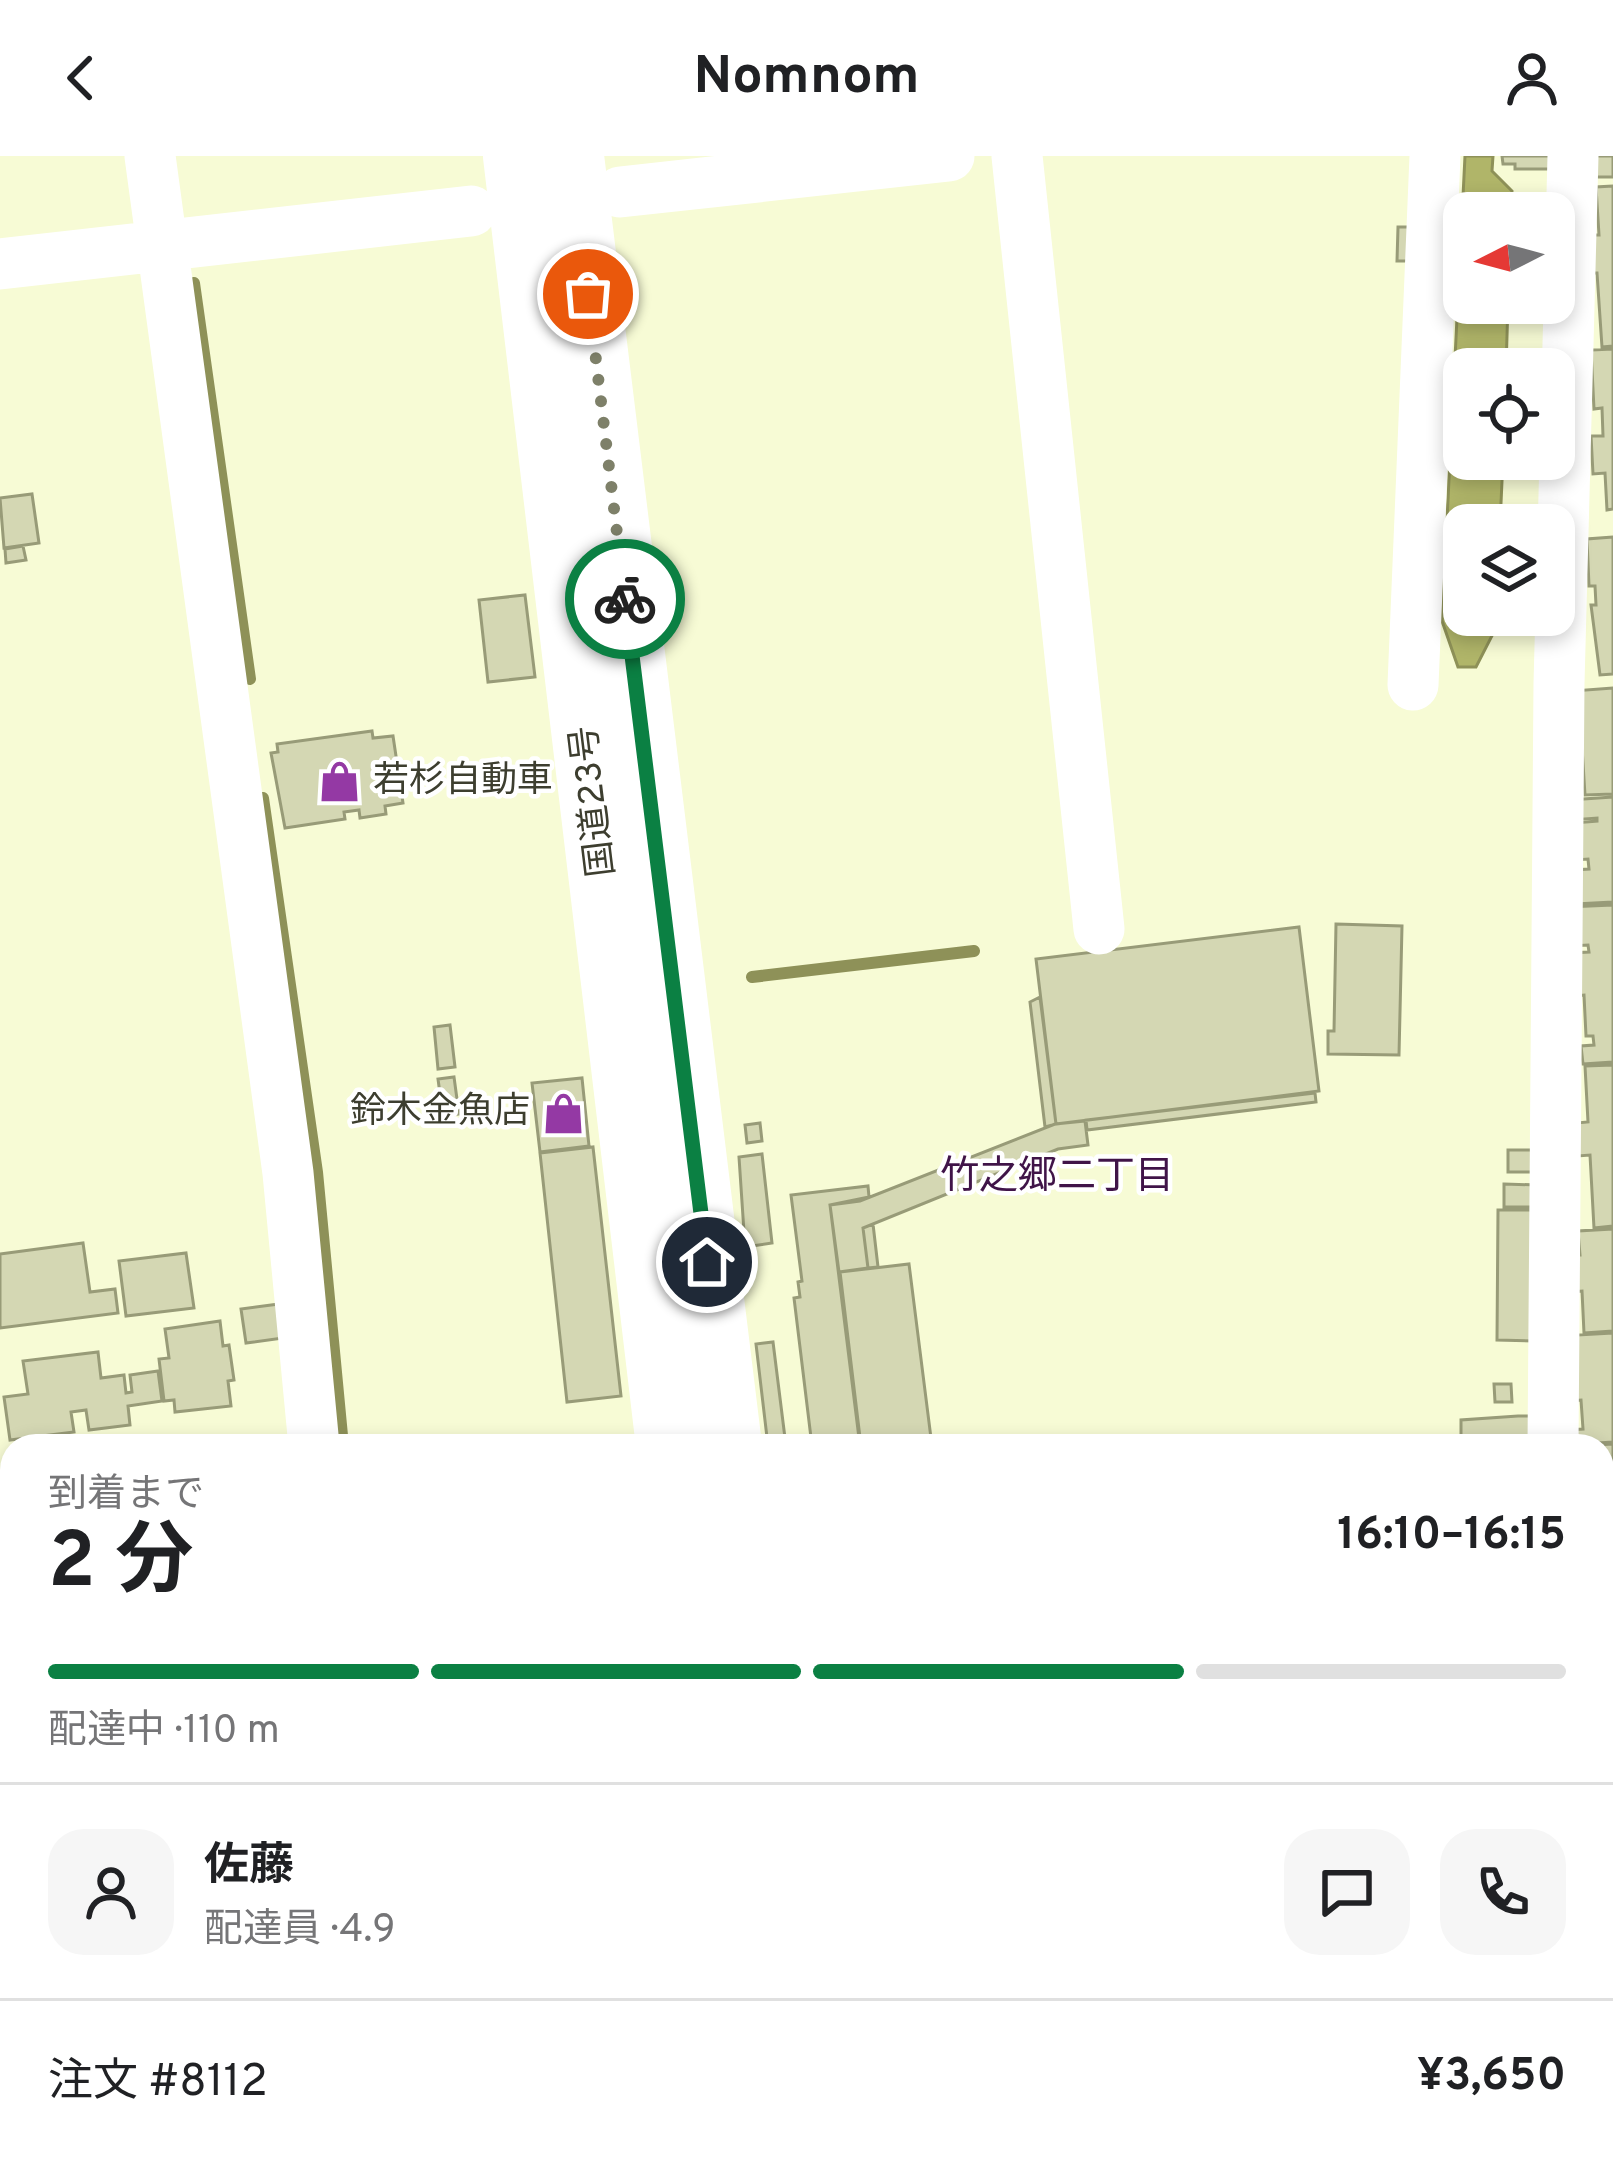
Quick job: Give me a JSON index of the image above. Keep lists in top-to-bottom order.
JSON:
{
  "streets": {
    "main road": ["国道23号"]
  },
  "districts": ["竹之郷二丁目"],
  "places": {
    "shop": ["若杉自動車", "鈴木金魚店"]
  },
  "north": "left",
  "page": {
    "header": "Nomnom",
    "heading": ["2 分", "到着まで", "16:10–16:15"],
    "panel": [
      "佐藤",
      "配達員 · 4.9",
      "注文 #8112",
      "¥3,650"
    ],
    "bar": "配達中 · 110 m"
  }
}
